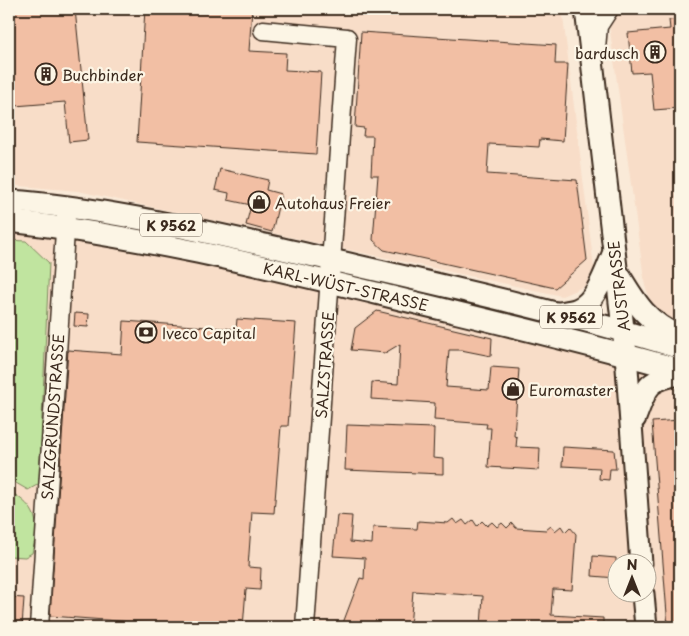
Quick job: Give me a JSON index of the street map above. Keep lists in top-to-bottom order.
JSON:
{
  "streets": {
    "main road": ["K 9562", "KARL-WÜST-STRASSE", "AUSTRASSE"],
    "street": ["SALZSTRASSE", "SALZGRUNDSTRASSE"]
  },
  "crossings": [
    ["KARL-WÜST-STRASSE", "AUSTRASSE"],
    ["KARL-WÜST-STRASSE", "SALZSTRASSE"],
    ["KARL-WÜST-STRASSE", "SALZGRUNDSTRASSE"]
  ],
  "places": {
    "building": ["bardusch", "Buchbinder"],
    "shop": ["Autohaus Freier", "Euromaster"],
    "bank": ["Iveco Capital"]
  },
  "north": "top"
}
